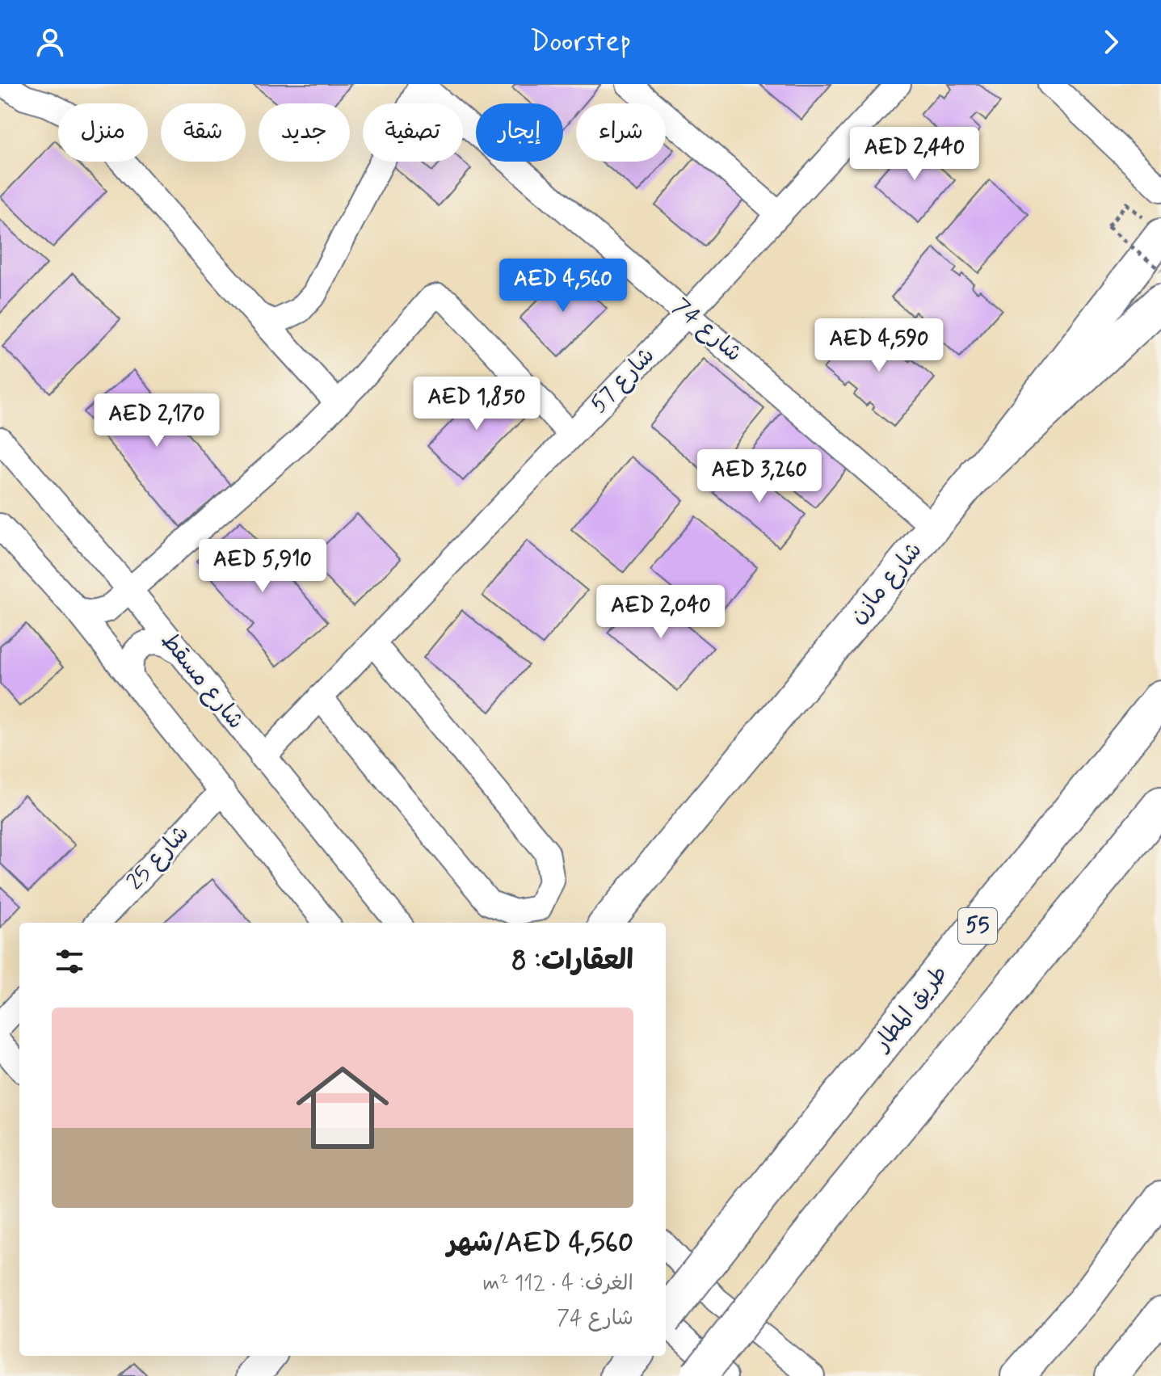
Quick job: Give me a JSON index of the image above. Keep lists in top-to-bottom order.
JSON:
{
  "streets": {
    "highway": ["55", "طريق المطار"],
    "main road": ["شارع مازن"],
    "street": [
      "شارع 74",
      "شارع 57",
      "شارع مسقط",
      "شارع 25"
    ]
  },
  "crossings": [
    ["شارع 74", "شارع 57"],
    ["شارع 74", "شارع مازن"],
    ["شارع 57", "شارع مسقط"]
  ],
  "page": {
    "header": "Doorstep",
    "chip": [
      "شراء",
      "إيجار",
      "تصفية",
      "جديد",
      "شقة",
      "منزل"
    ],
    "price": [
      "AED 2,440",
      "AED 4,560",
      "AED 4,590",
      "AED 1,850",
      "AED 2,170",
      "AED 3,260",
      "AED 5,910",
      "AED 2,040"
    ],
    "heading": "العقارات: 8",
    "list": [
      {
        "name": "AED 4,560/شهر",
        "note": "الغرف: 4 · 112 m² · شارع 74"
      }
    ]
  }
}
